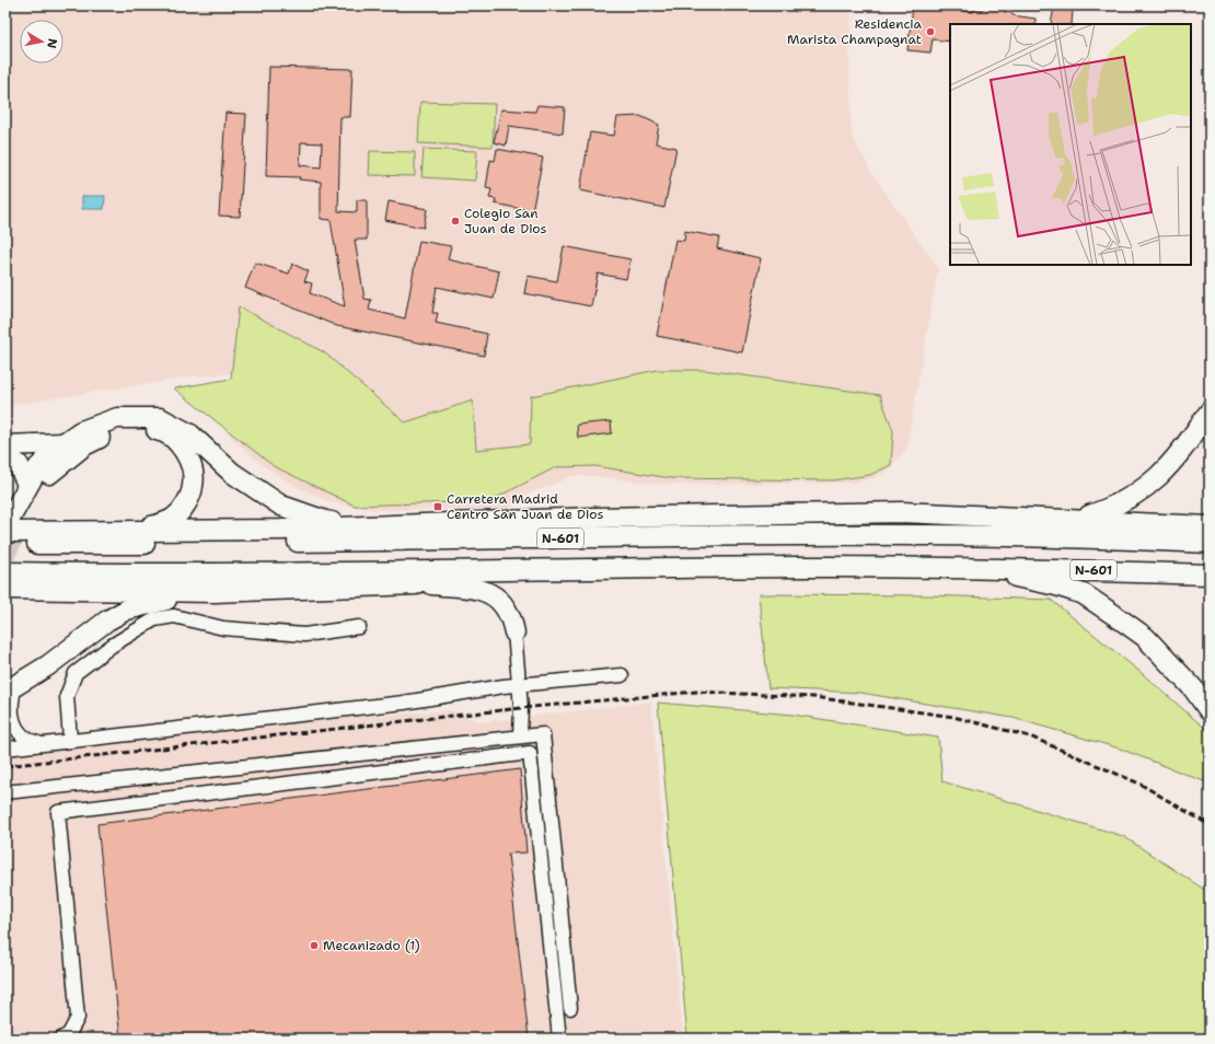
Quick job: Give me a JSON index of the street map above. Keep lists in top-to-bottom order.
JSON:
{
  "streets": {
    "highway": ["N-601"]
  },
  "places": {
    "other": ["Residencia Marista Champagnat", "Colegio San Juan de Dios", "Mecanizado (1)"],
    "transit": ["Carretera Madrid Centro San Juan de Dios"]
  },
  "north": "right"
}
